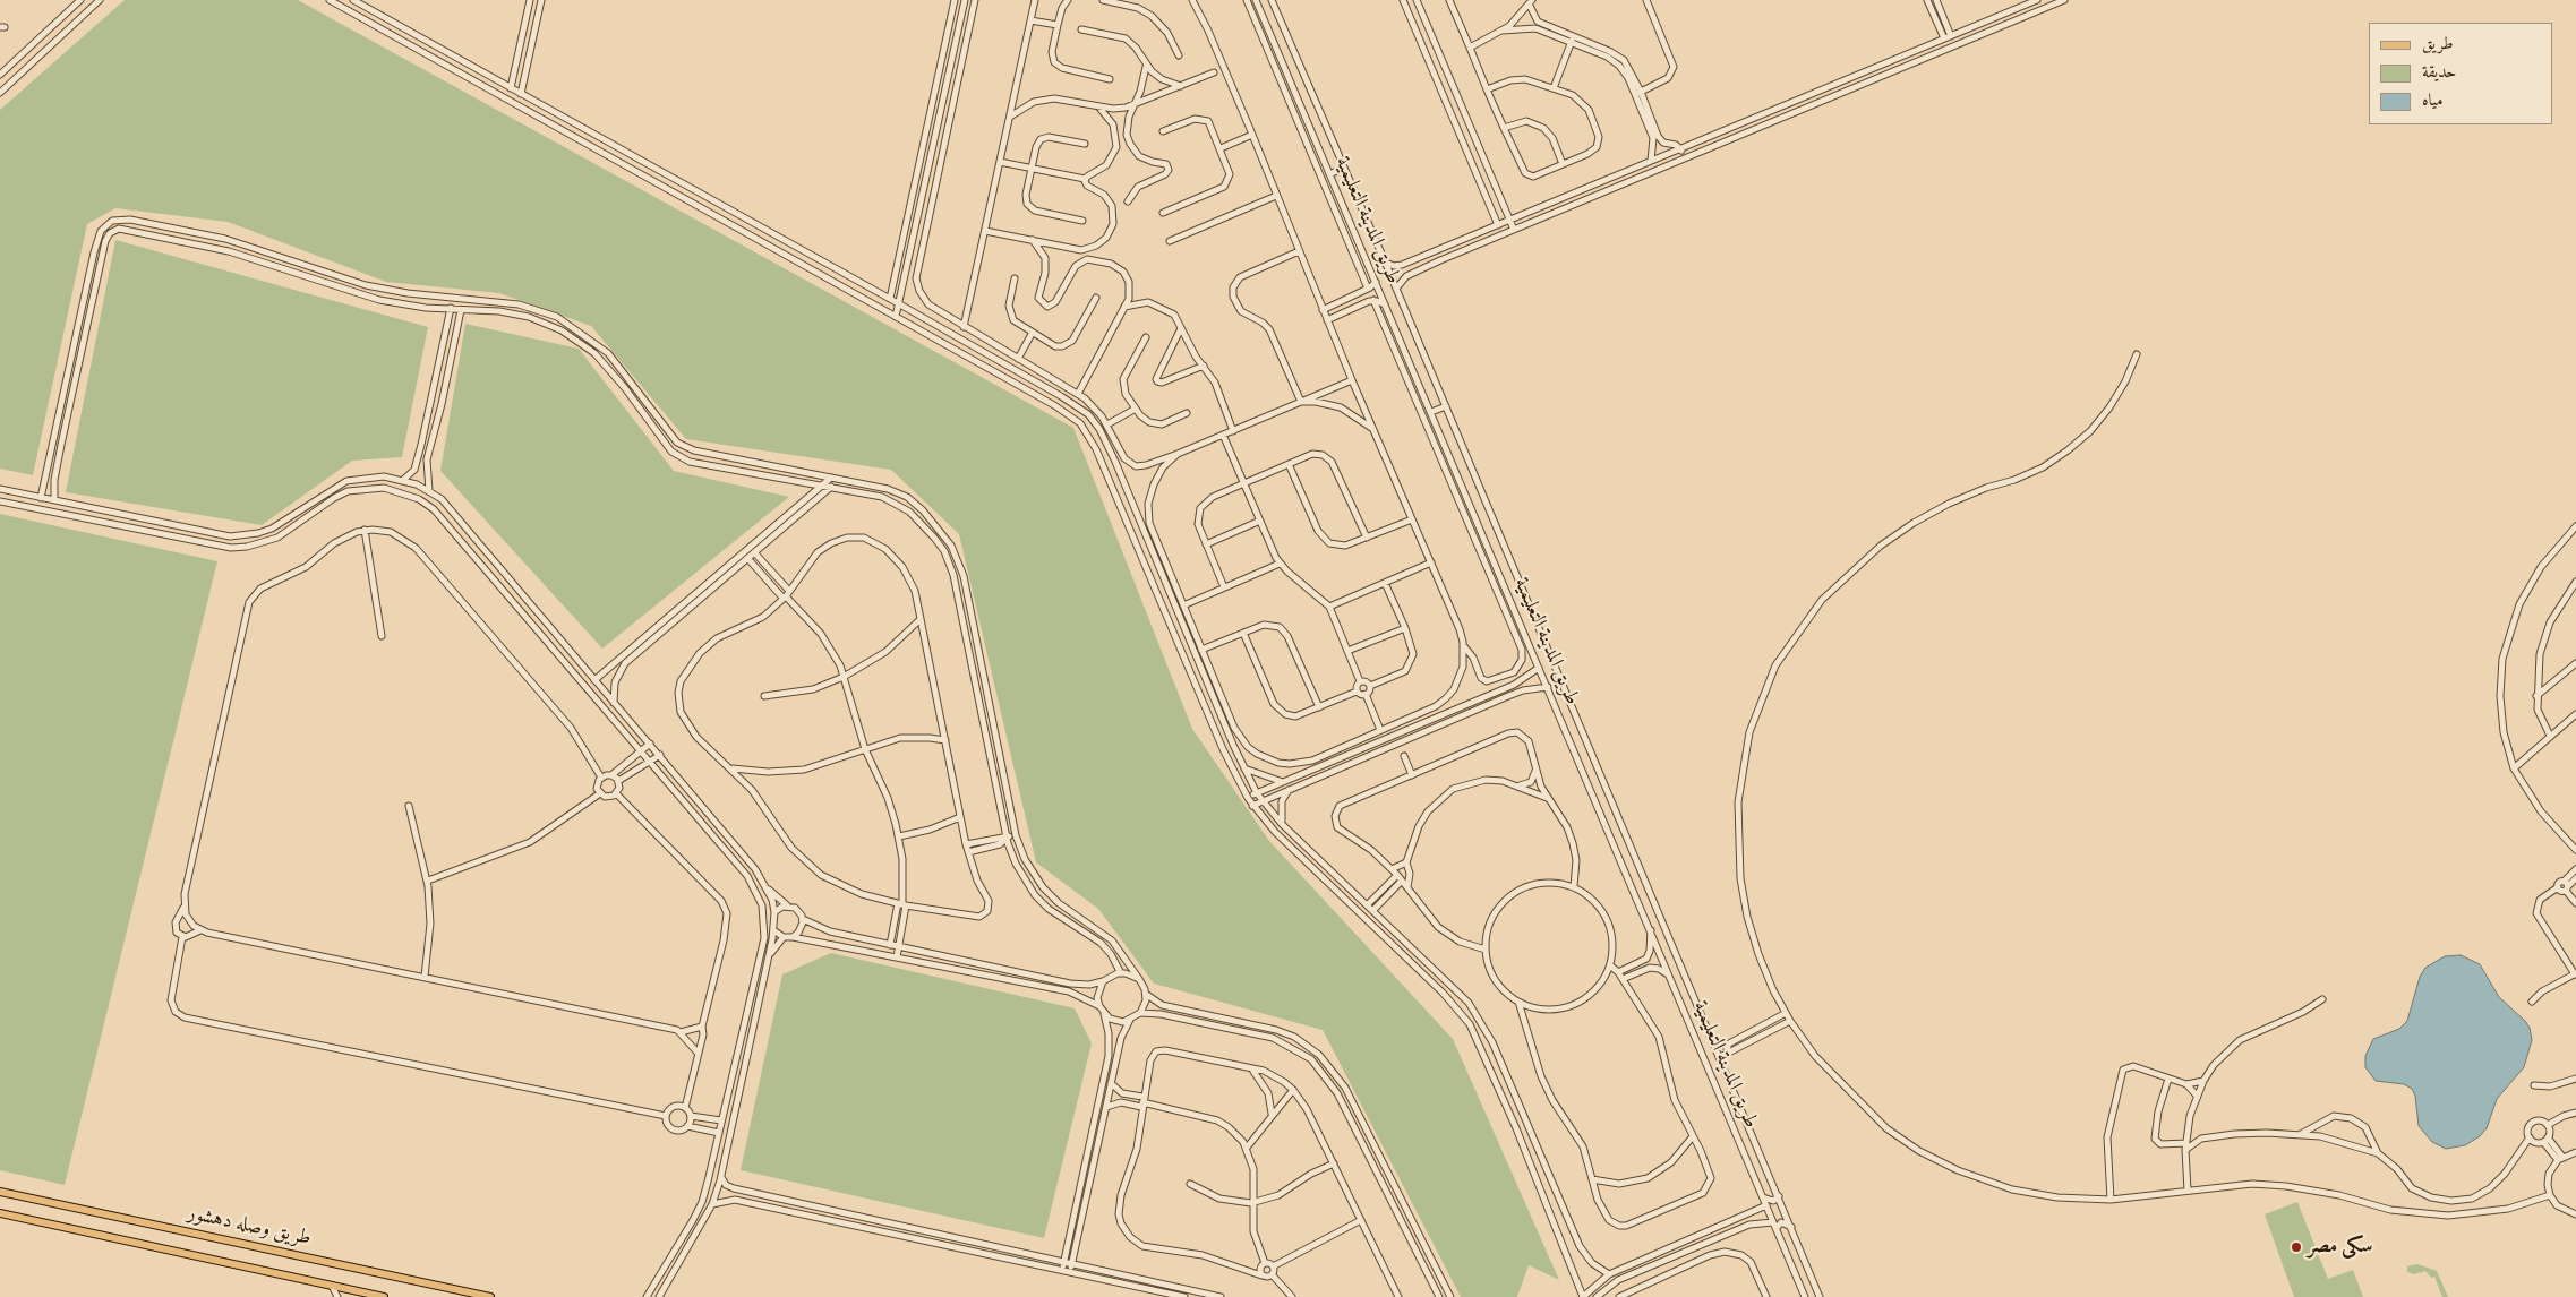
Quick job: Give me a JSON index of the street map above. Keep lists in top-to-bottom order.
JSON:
{
  "streets": {
    "main road": ["طريق وصله دهشور"],
    "street": ["طريق المدينة التعليمية"]
  },
  "places": ["سكى مصر"],
  "legend": ["طريق", "حديقة", "مياه"]
}
